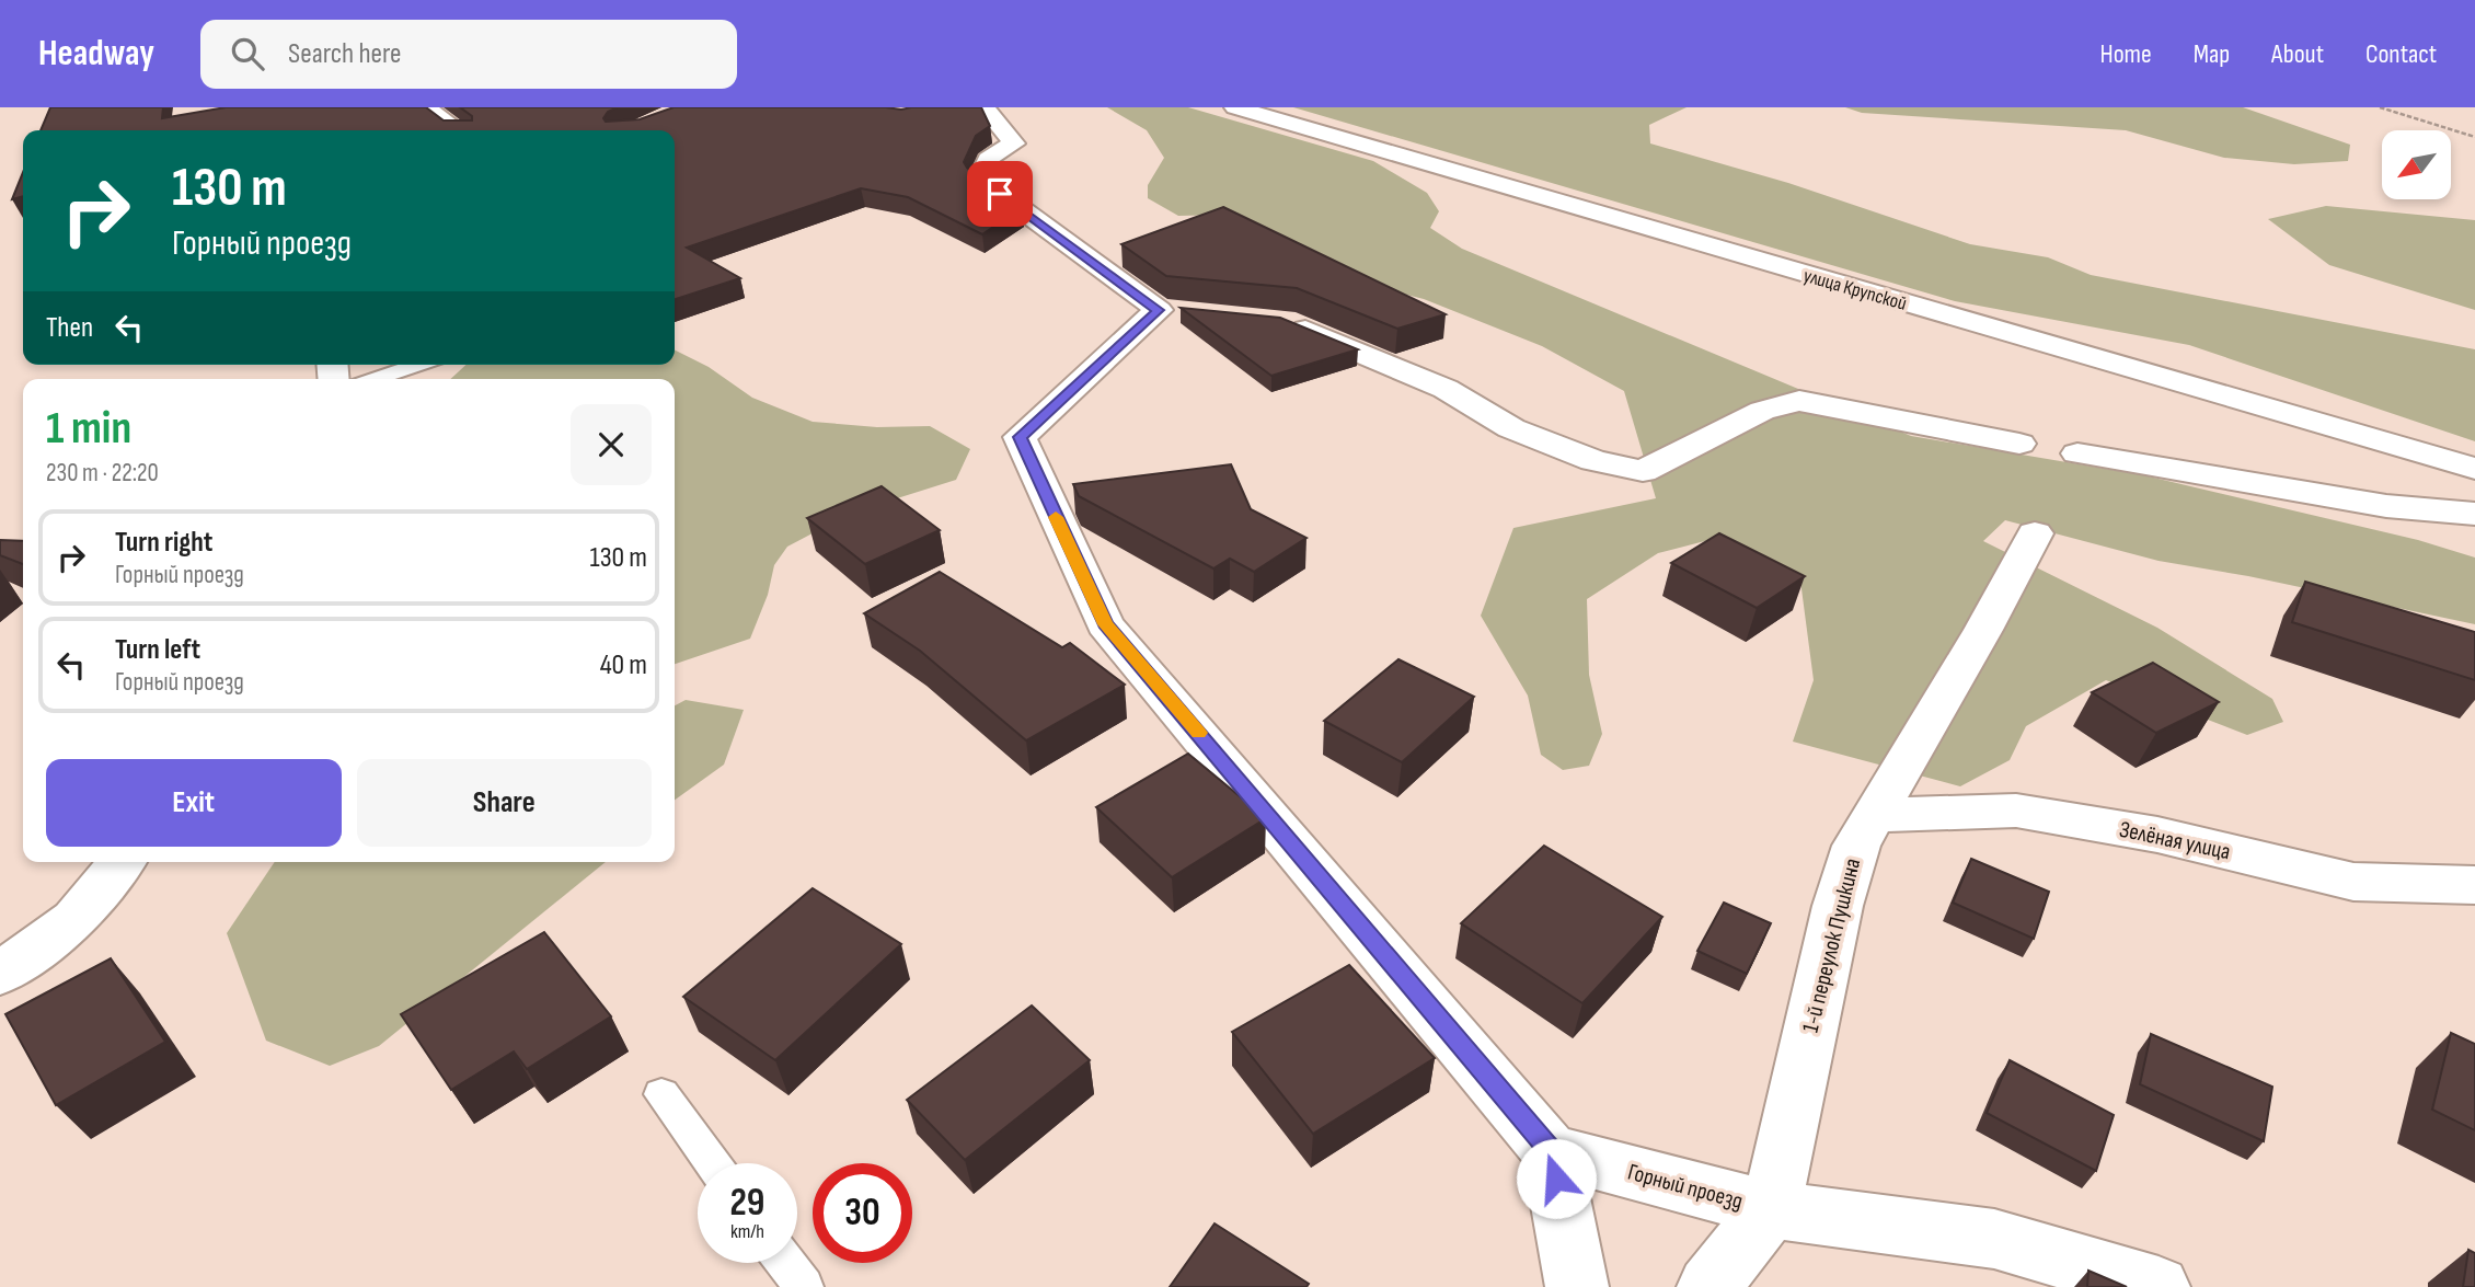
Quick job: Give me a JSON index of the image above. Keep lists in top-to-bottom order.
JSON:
{
  "streets": {
    "street": [
      "улица Крупской",
      "Зелёная улица",
      "1-й переулок Пушкина",
      "Горный проезд"
    ]
  },
  "crossings": [
    ["Зелёная улица", "1-й переулок Пушкина"],
    ["1-й переулок Пушкина", "Горный проезд"]
  ],
  "north": "bottom left",
  "page": {
    "header": "Headway",
    "search": "Search here",
    "nav": [
      "Home",
      "Map",
      "About",
      "Contact"
    ],
    "turn": ["130 m", "Горный проезд"],
    "then": "Then",
    "heading": ["1 min", "230 m · 22:20"],
    "list": [
      {
        "name": "Turn right",
        "note": "Горный проезд",
        "value": "130 m"
      },
      {
        "name": "Turn left",
        "note": "Горный проезд",
        "value": "40 m"
      }
    ],
    "buttons": ["Exit", "Share"],
    "speed": "29 km/h",
    "limit": "30"
  }
}
